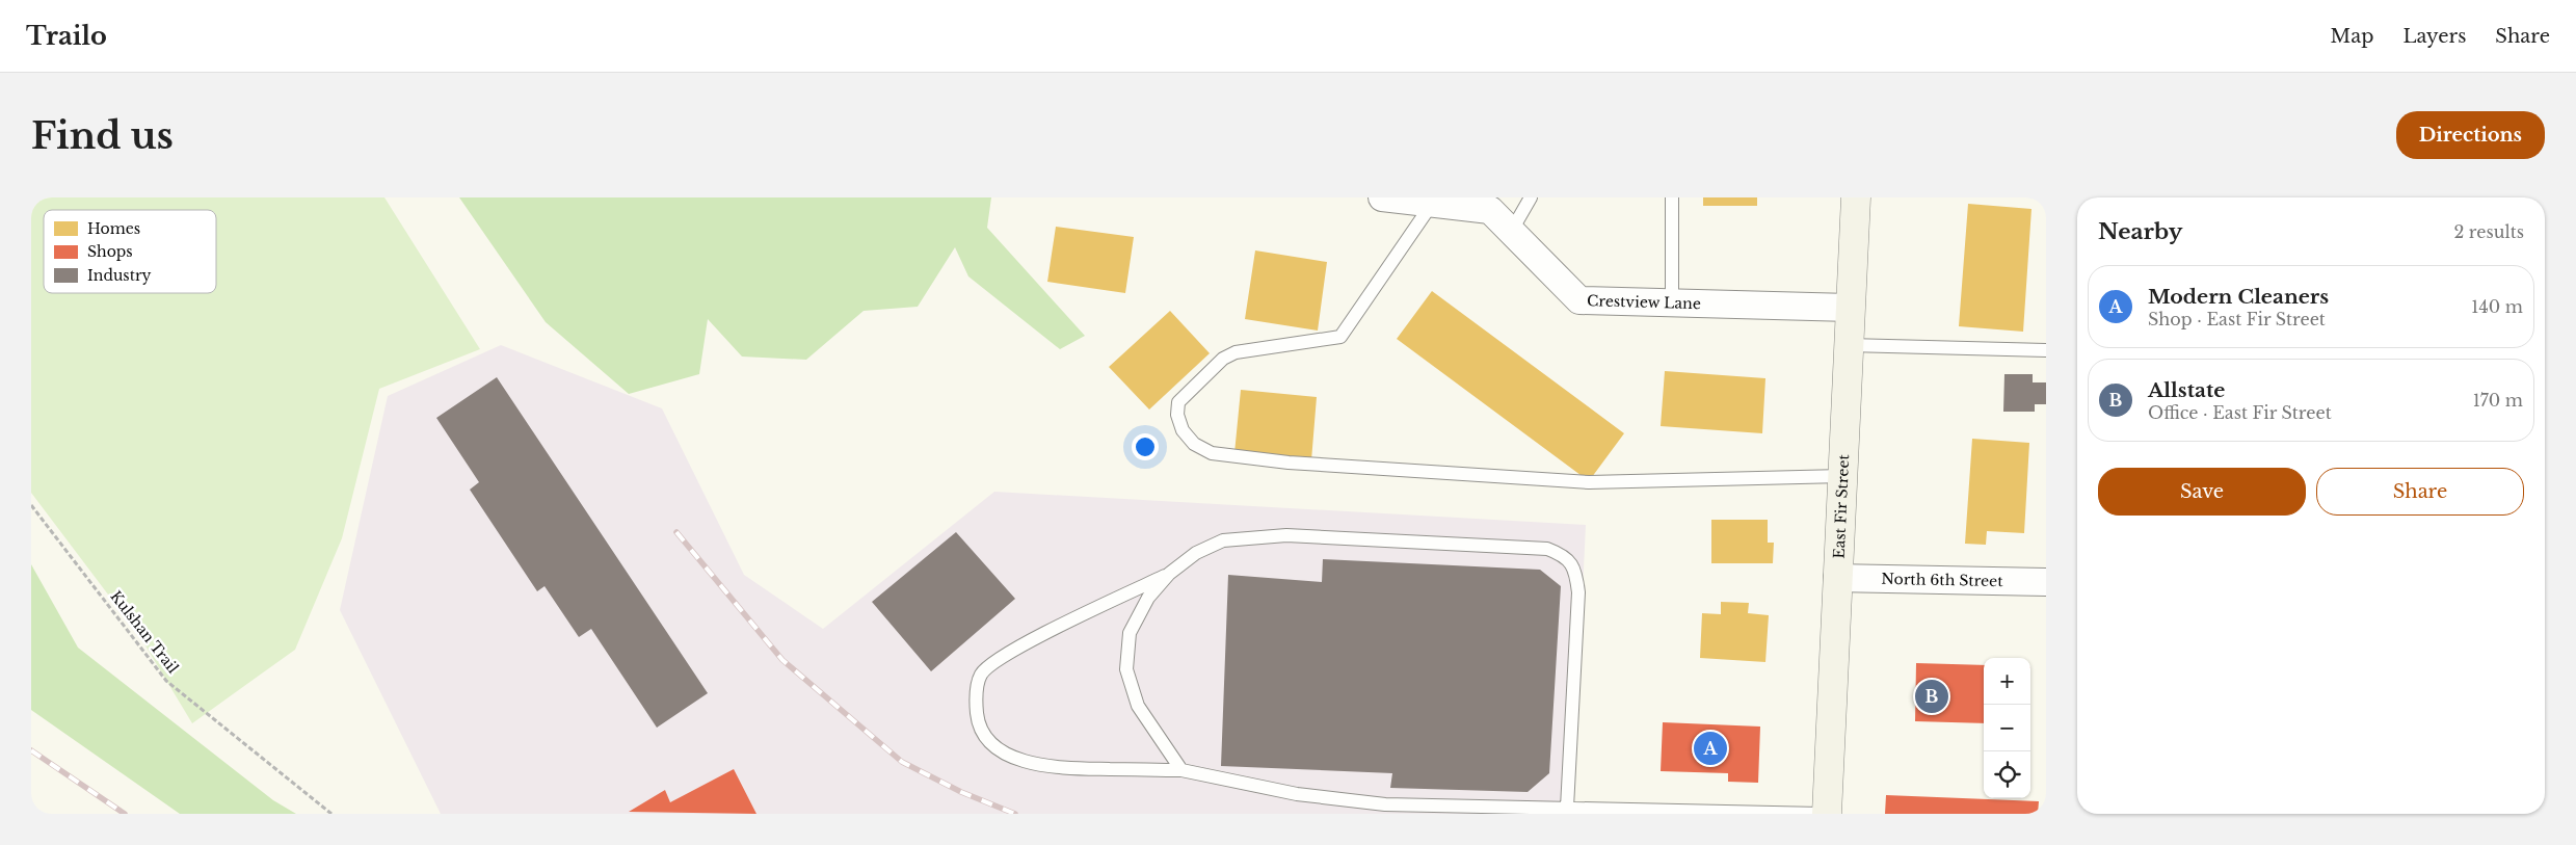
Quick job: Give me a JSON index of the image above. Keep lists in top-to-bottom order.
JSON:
{
  "streets": {
    "street": ["Crestview Lane", "East Fir Street", "North 6th Street"],
    "path": ["Kulshan Trail"]
  },
  "crossings": [
    ["Crestview Lane", "East Fir Street"],
    ["East Fir Street", "North 6th Street"]
  ],
  "legend": ["Homes", "Shops", "Industry"],
  "page": {
    "header": "Trailo",
    "nav": ["Map", "Layers", "Share"],
    "buttons": [
      "Directions",
      ["Save", "Share"]
    ],
    "title": "Find us",
    "heading": ["Nearby", "2 results"],
    "list": [
      {
        "mark": "A",
        "name": "Modern Cleaners",
        "note": "Shop · East Fir Street",
        "value": "140 m"
      },
      {
        "mark": "B",
        "name": "Allstate",
        "note": "Office · East Fir Street",
        "value": "170 m"
      }
    ],
    "map_buttons": ["+", "−"],
    "pins": ["B", "A"]
  }
}
